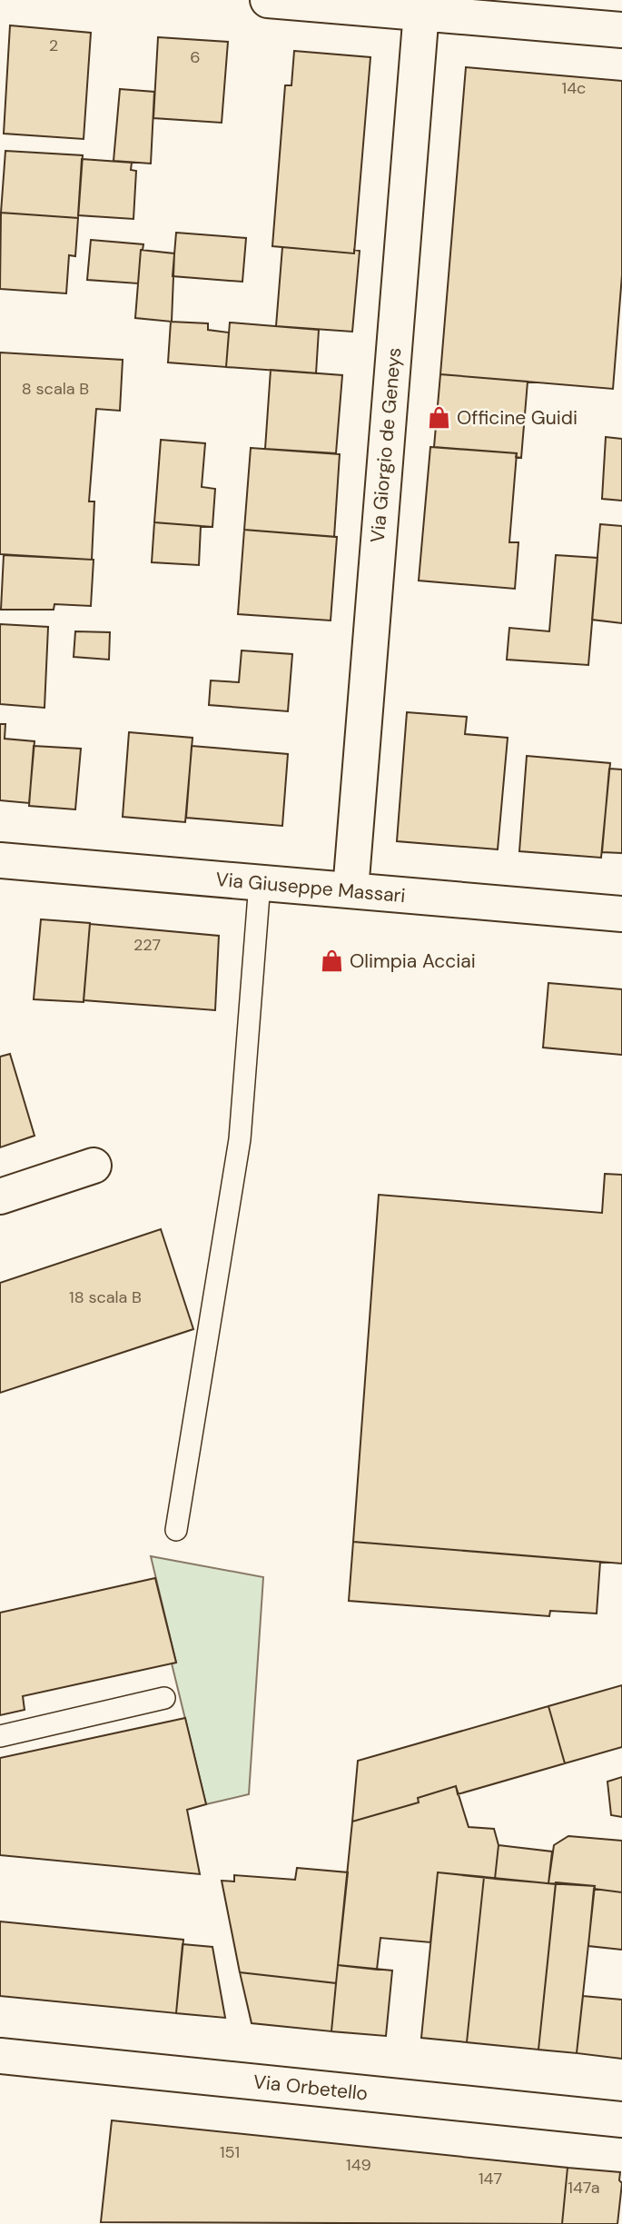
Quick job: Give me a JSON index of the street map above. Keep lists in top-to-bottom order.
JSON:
{
  "streets": {
    "street": ["Via Giorgio de Geneys", "Via Giuseppe Massari", "Via Orbetello"]
  },
  "crossings": [
    ["Via Giorgio de Geneys", "Via Giuseppe Massari"]
  ],
  "places": {
    "shop": ["Officine Guidi", "Olimpia Acciai"]
  },
  "house_numbers": [
    "2",
    "6",
    "14c",
    "8 scala B",
    "227",
    "18 scala B",
    "151",
    "149",
    "147",
    "147a"
  ]
}
